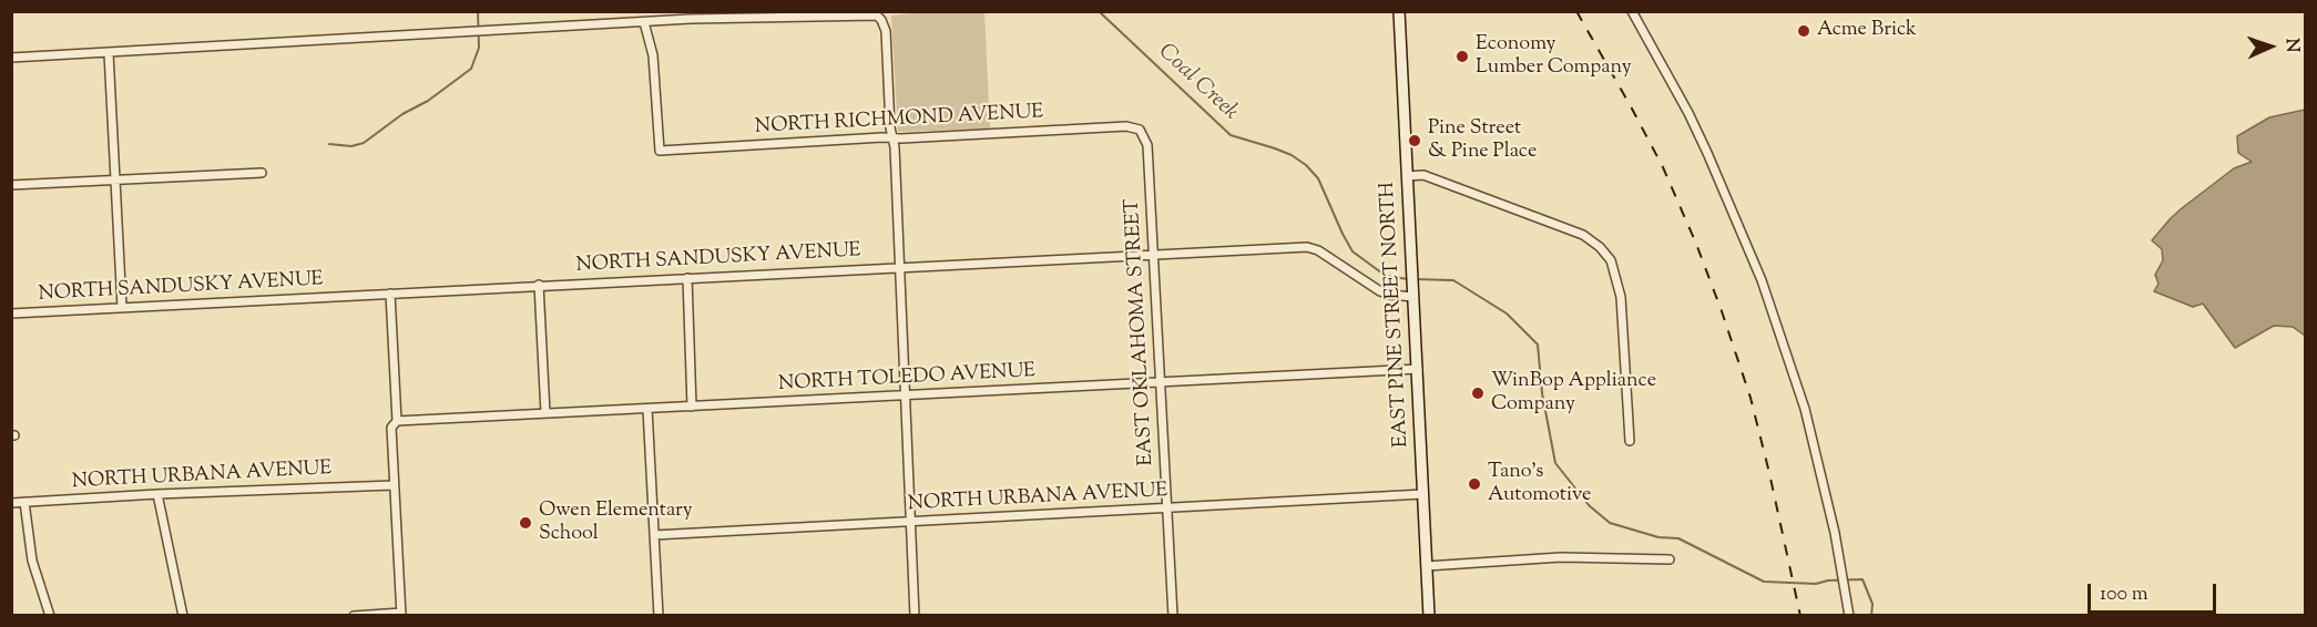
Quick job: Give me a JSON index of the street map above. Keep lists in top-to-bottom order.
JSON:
{
  "streets": {
    "main road": ["EAST PINE STREET NORTH"],
    "street": [
      "NORTH RICHMOND AVENUE",
      "NORTH SANDUSKY AVENUE",
      "EAST OKLAHOMA STREET",
      "NORTH TOLEDO AVENUE",
      "NORTH URBANA AVENUE"
    ]
  },
  "crossings": [
    ["NORTH RICHMOND AVENUE", "EAST OKLAHOMA STREET"],
    ["NORTH SANDUSKY AVENUE", "EAST PINE STREET NORTH"],
    ["NORTH SANDUSKY AVENUE", "EAST OKLAHOMA STREET"],
    ["EAST PINE STREET NORTH", "NORTH TOLEDO AVENUE"],
    ["EAST PINE STREET NORTH", "NORTH URBANA AVENUE"],
    ["EAST OKLAHOMA STREET", "NORTH TOLEDO AVENUE"],
    ["EAST OKLAHOMA STREET", "NORTH URBANA AVENUE"]
  ],
  "water": ["Coal Creek"],
  "places": [
    "Acme Brick",
    "Economy Lumber Company",
    "Pine Street & Pine Place",
    "WinBop Appliance Company",
    "Tano's Automotive",
    "Owen Elementary School"
  ],
  "scale_bar": "100 m",
  "north": "right"
}
